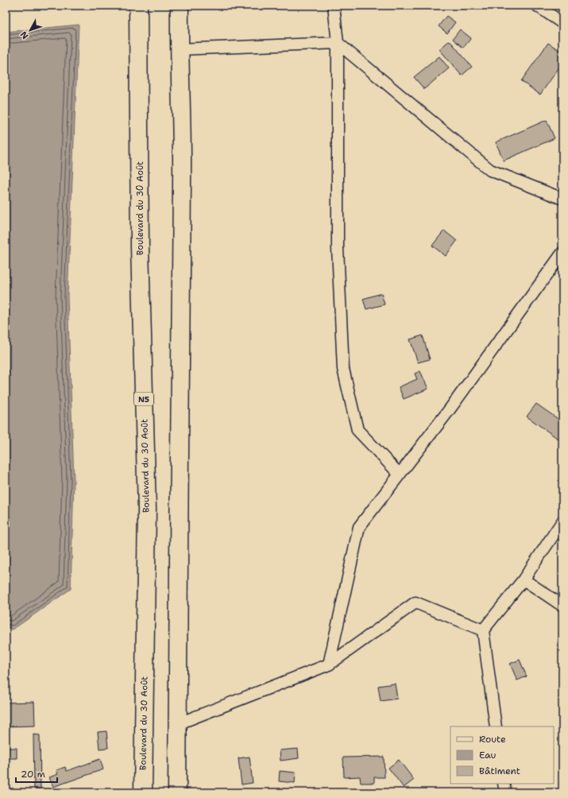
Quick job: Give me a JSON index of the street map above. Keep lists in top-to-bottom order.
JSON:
{
  "streets": {
    "highway": ["Boulevard du 30 Août", "N5"]
  },
  "legend": ["Route", "Eau", "Bâtiment"],
  "scale_bar": "20 m",
  "north": "bottom left"
}
